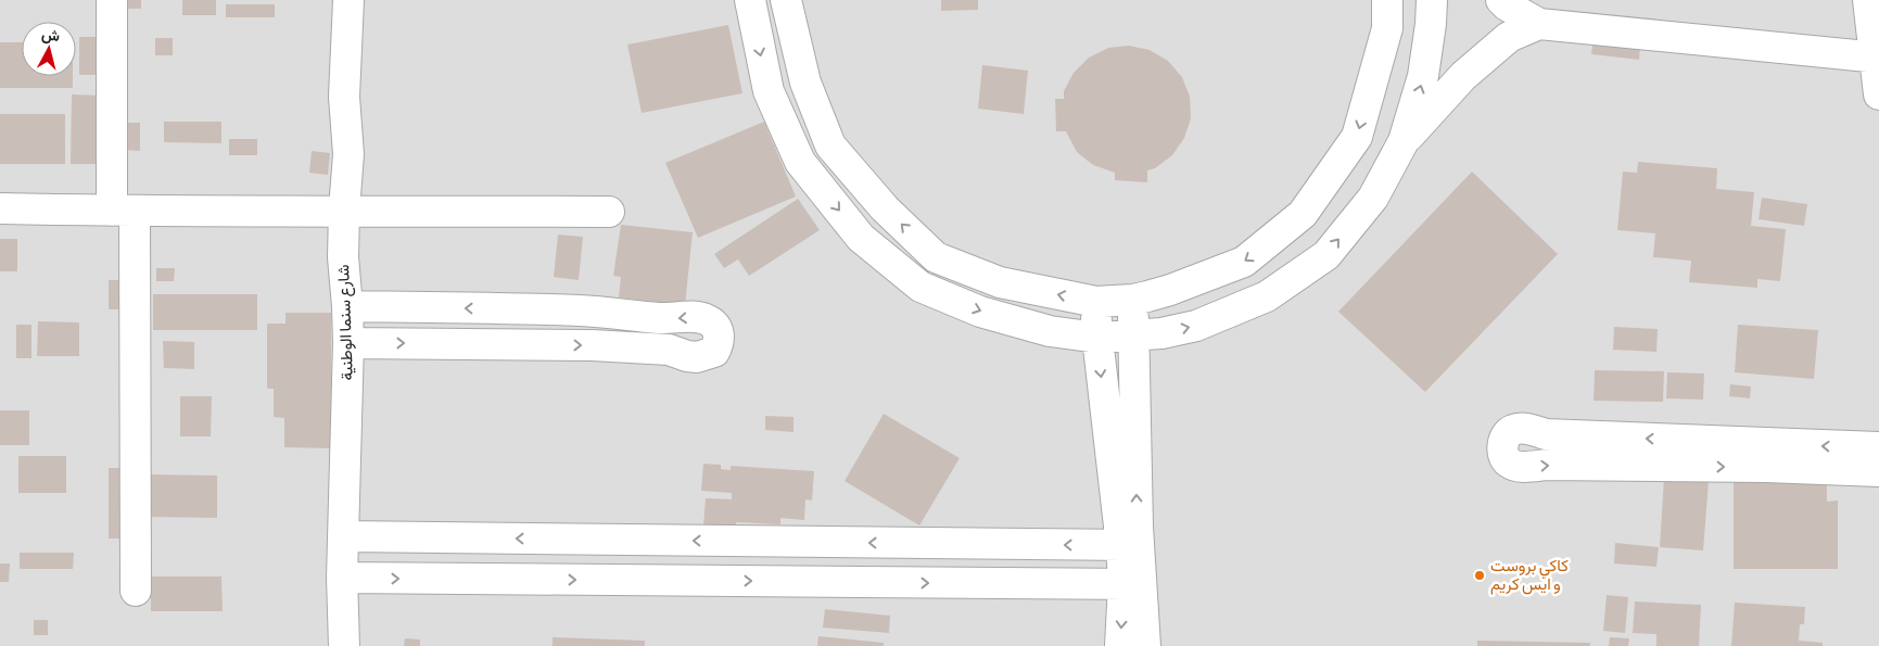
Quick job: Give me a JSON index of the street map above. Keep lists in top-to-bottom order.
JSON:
{
  "streets": {
    "street": ["شارع سنما الوطنية"]
  },
  "places": ["كاكي بروست و ايس كريم"],
  "north": "top"
}
